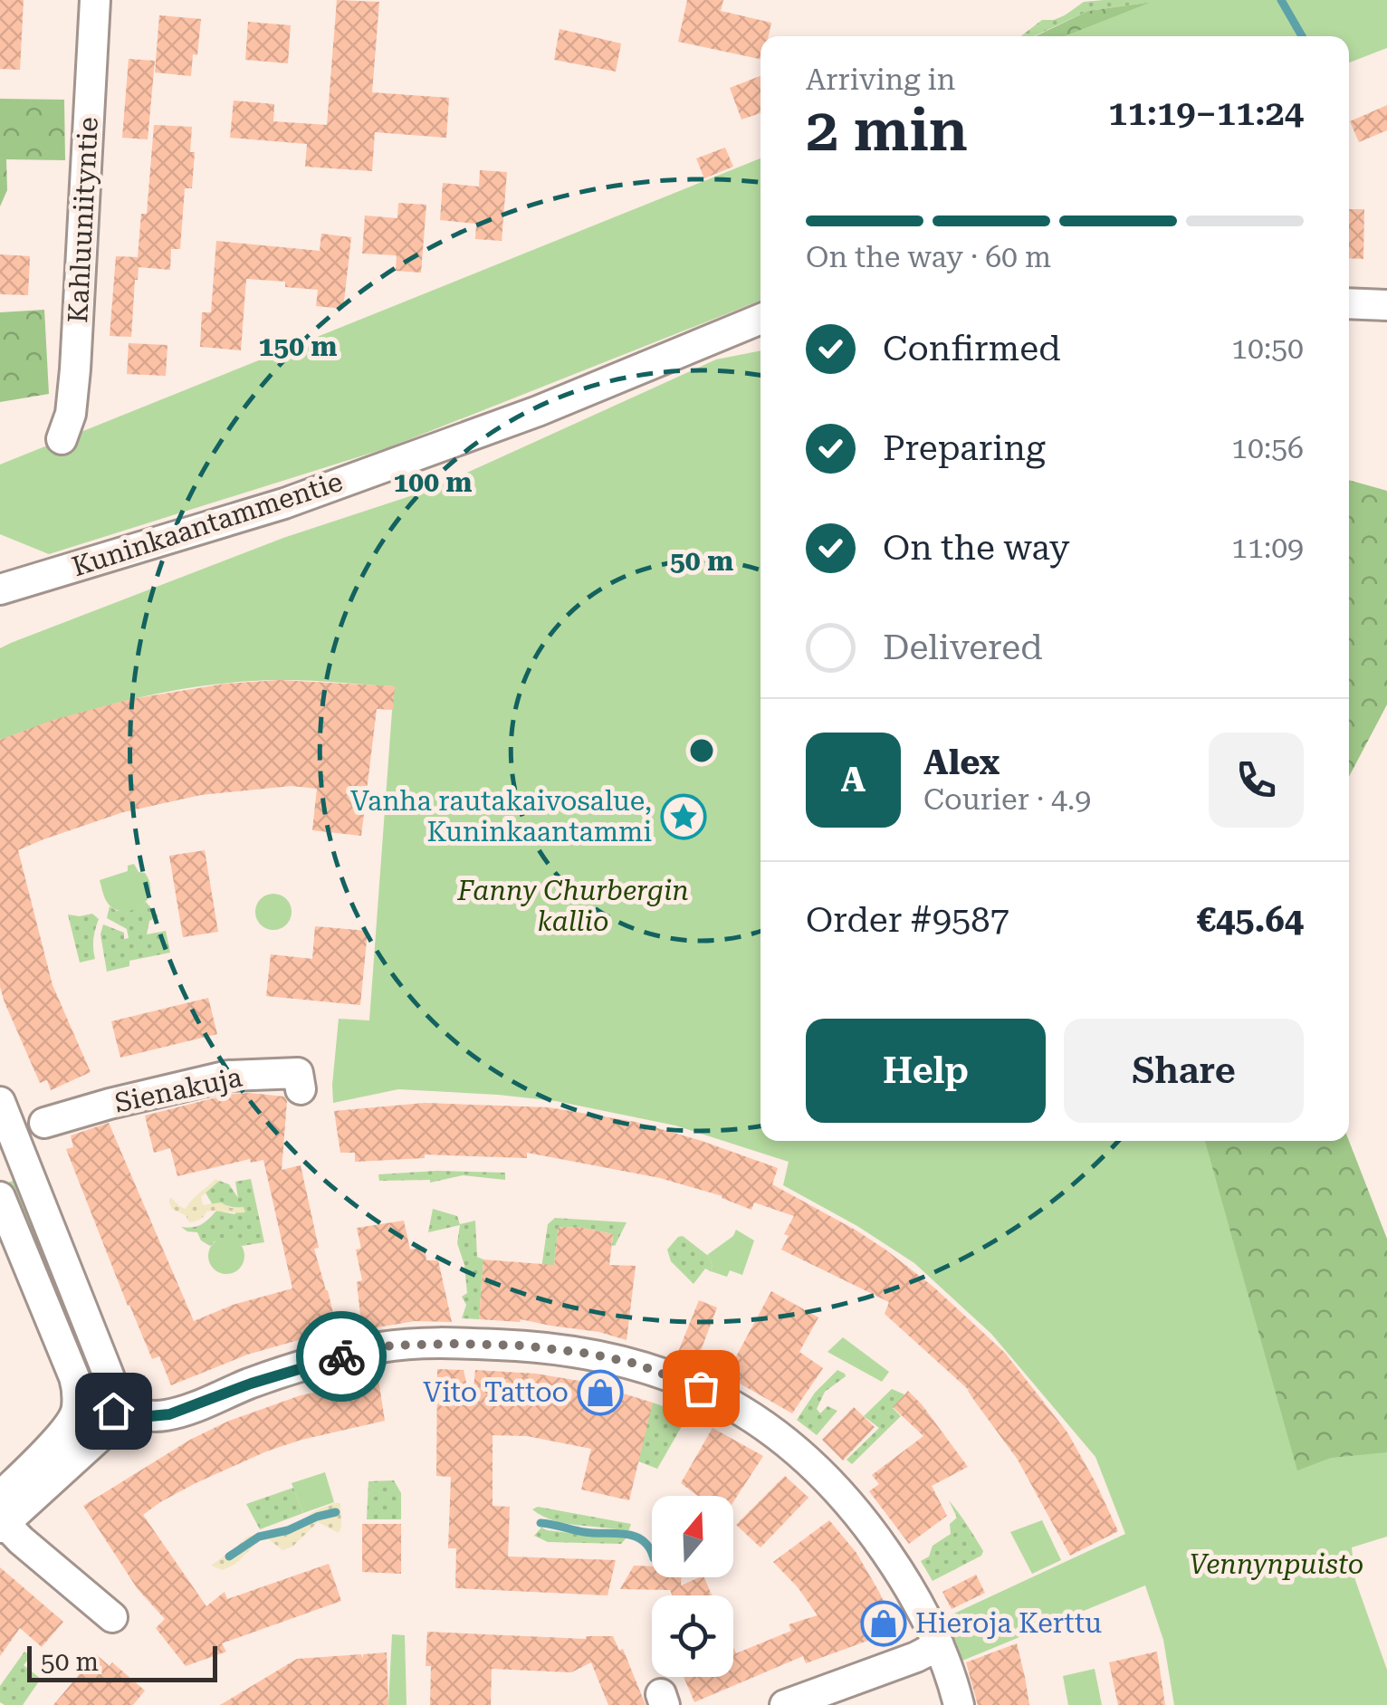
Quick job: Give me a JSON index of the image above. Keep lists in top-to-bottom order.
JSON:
{
  "streets": {
    "street": ["Kahluuniityntie", "Kuninkaantammentie", "Sienakuja"]
  },
  "parks": ["Fanny Churbergin kallio", "Vennynpuisto"],
  "places": {
    "place": ["Vanha rautakaivosalue, Kuninkaantammi"],
    "shop": ["Vito Tattoo", "Hieroja Kerttu"]
  },
  "scale_bar": "50 m",
  "north": "top",
  "page": {
    "heading": ["2 min", "Arriving in", "11:19–11:24"],
    "panel": [
      "Alex",
      "Courier · 4.9",
      "Order #9587",
      "€45.64"
    ],
    "bar": "On the way · 60 m",
    "list": [
      ["Confirmed", "10:50"],
      ["Preparing", "10:56"],
      ["On the way", "11:09"],
      "Delivered"
    ],
    "round": "A",
    "buttons": ["Help", "Share"],
    "scale": "50 m"
  },
  "rings": ["150 m", "100 m", "50 m"]
}
